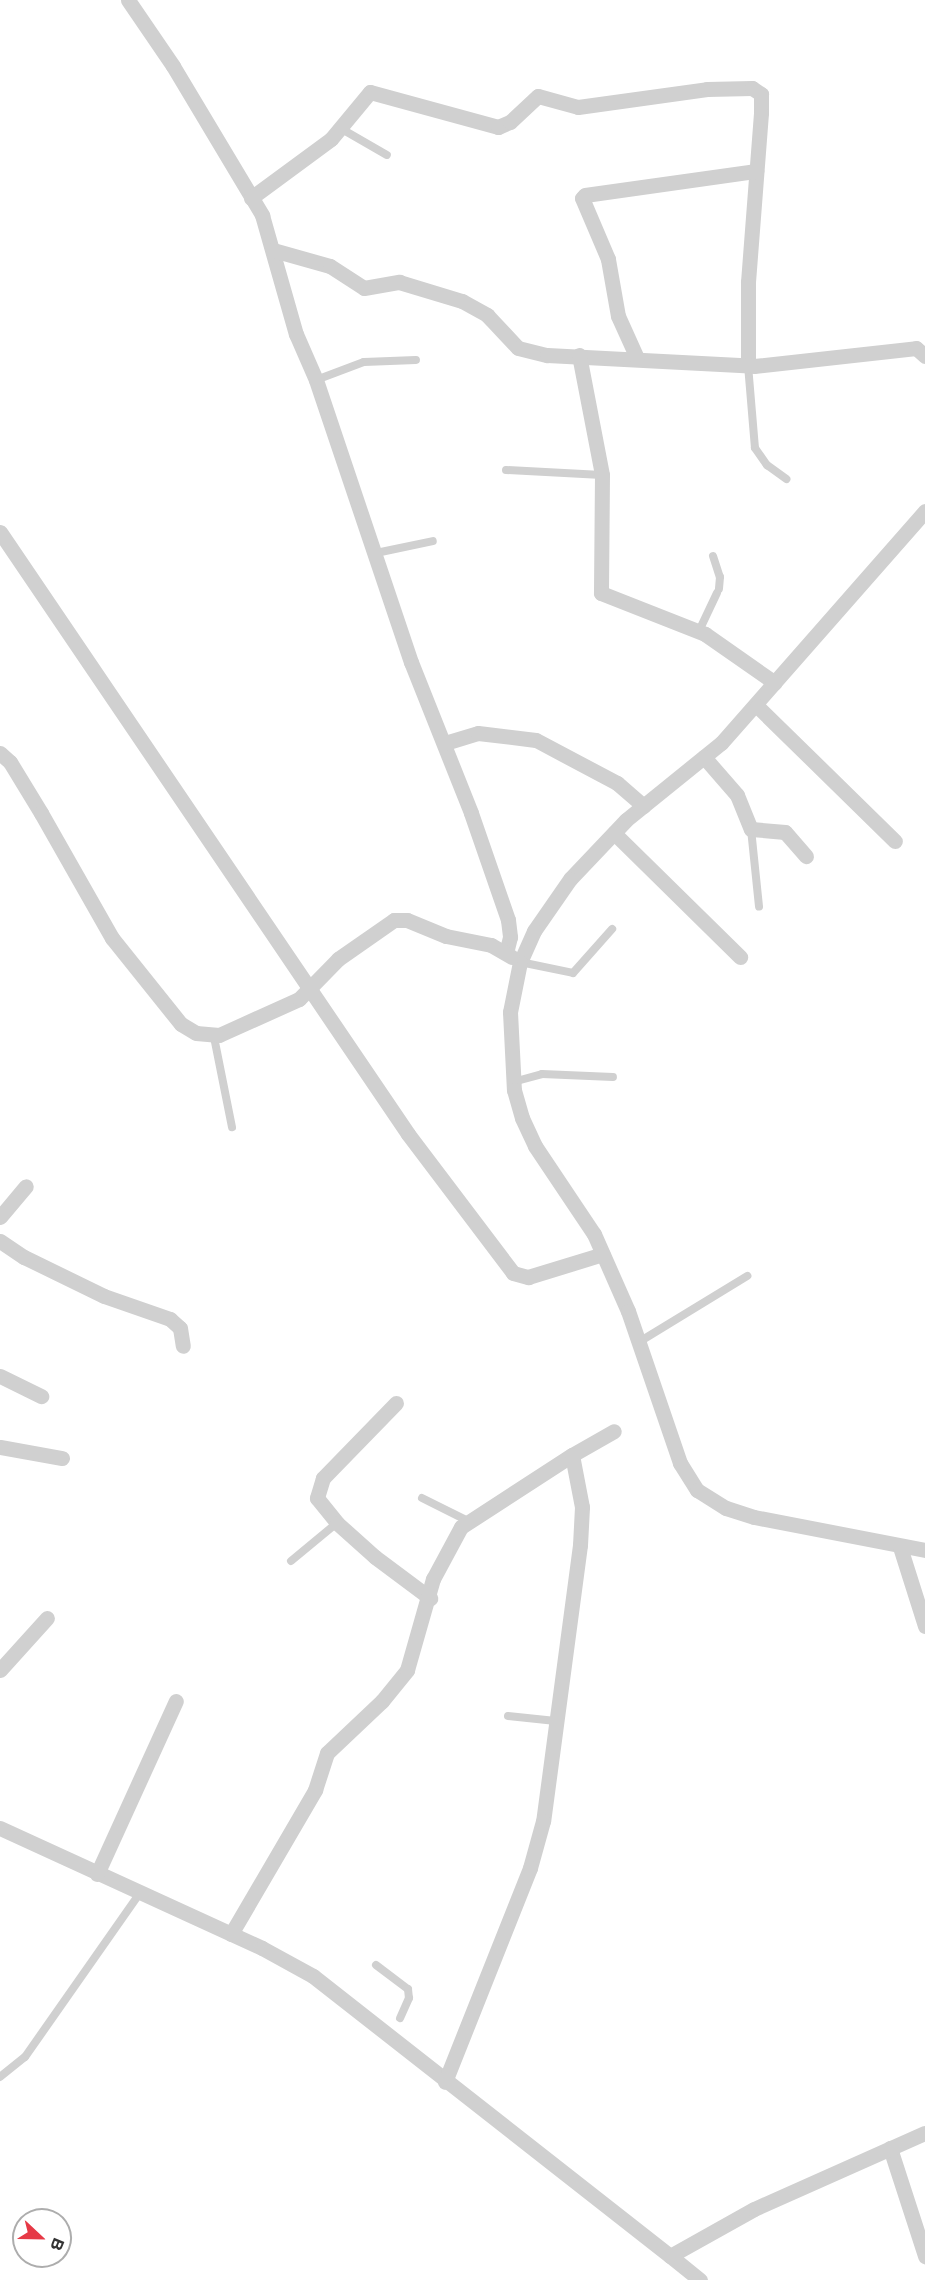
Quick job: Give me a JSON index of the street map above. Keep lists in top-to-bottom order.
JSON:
{
  "north": "right"
}
